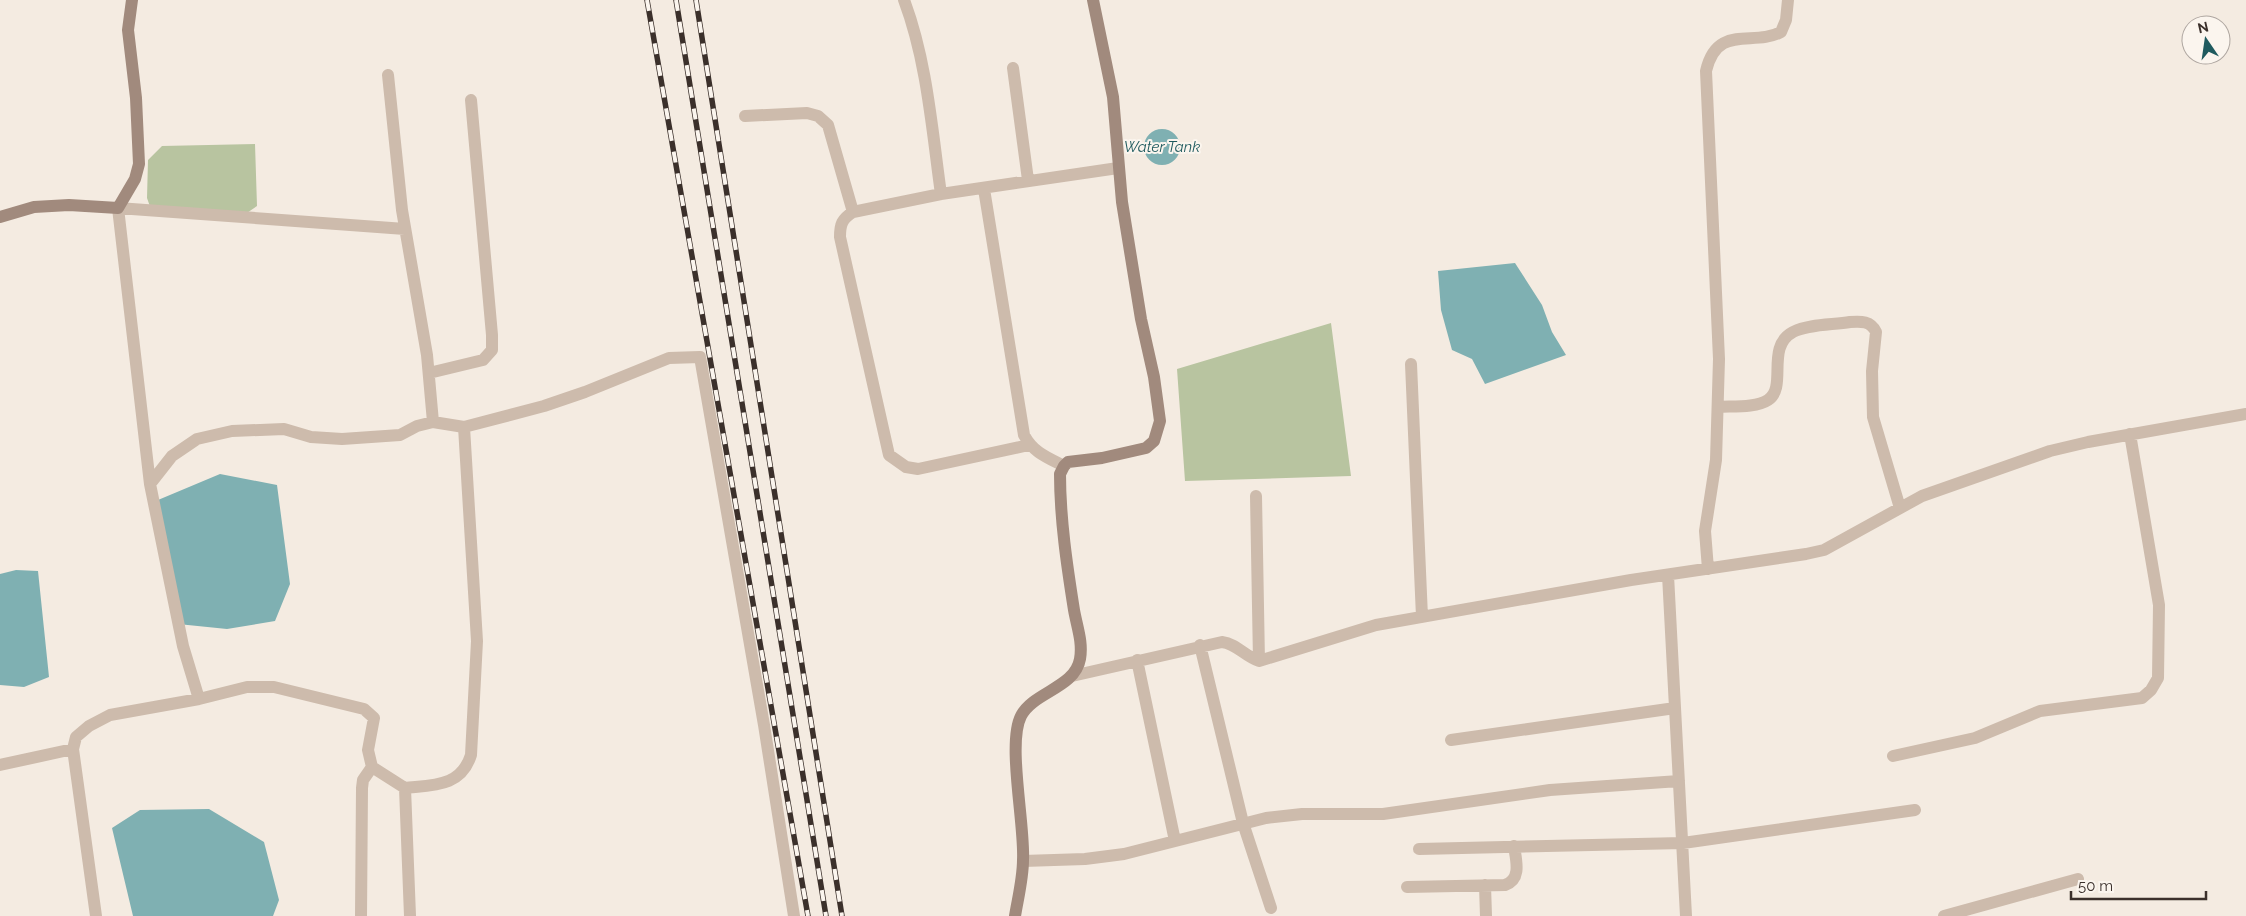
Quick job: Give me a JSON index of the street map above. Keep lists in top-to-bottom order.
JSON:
{
  "water": ["Water Tank"],
  "scale_bar": "50 m",
  "north": "top"
}
